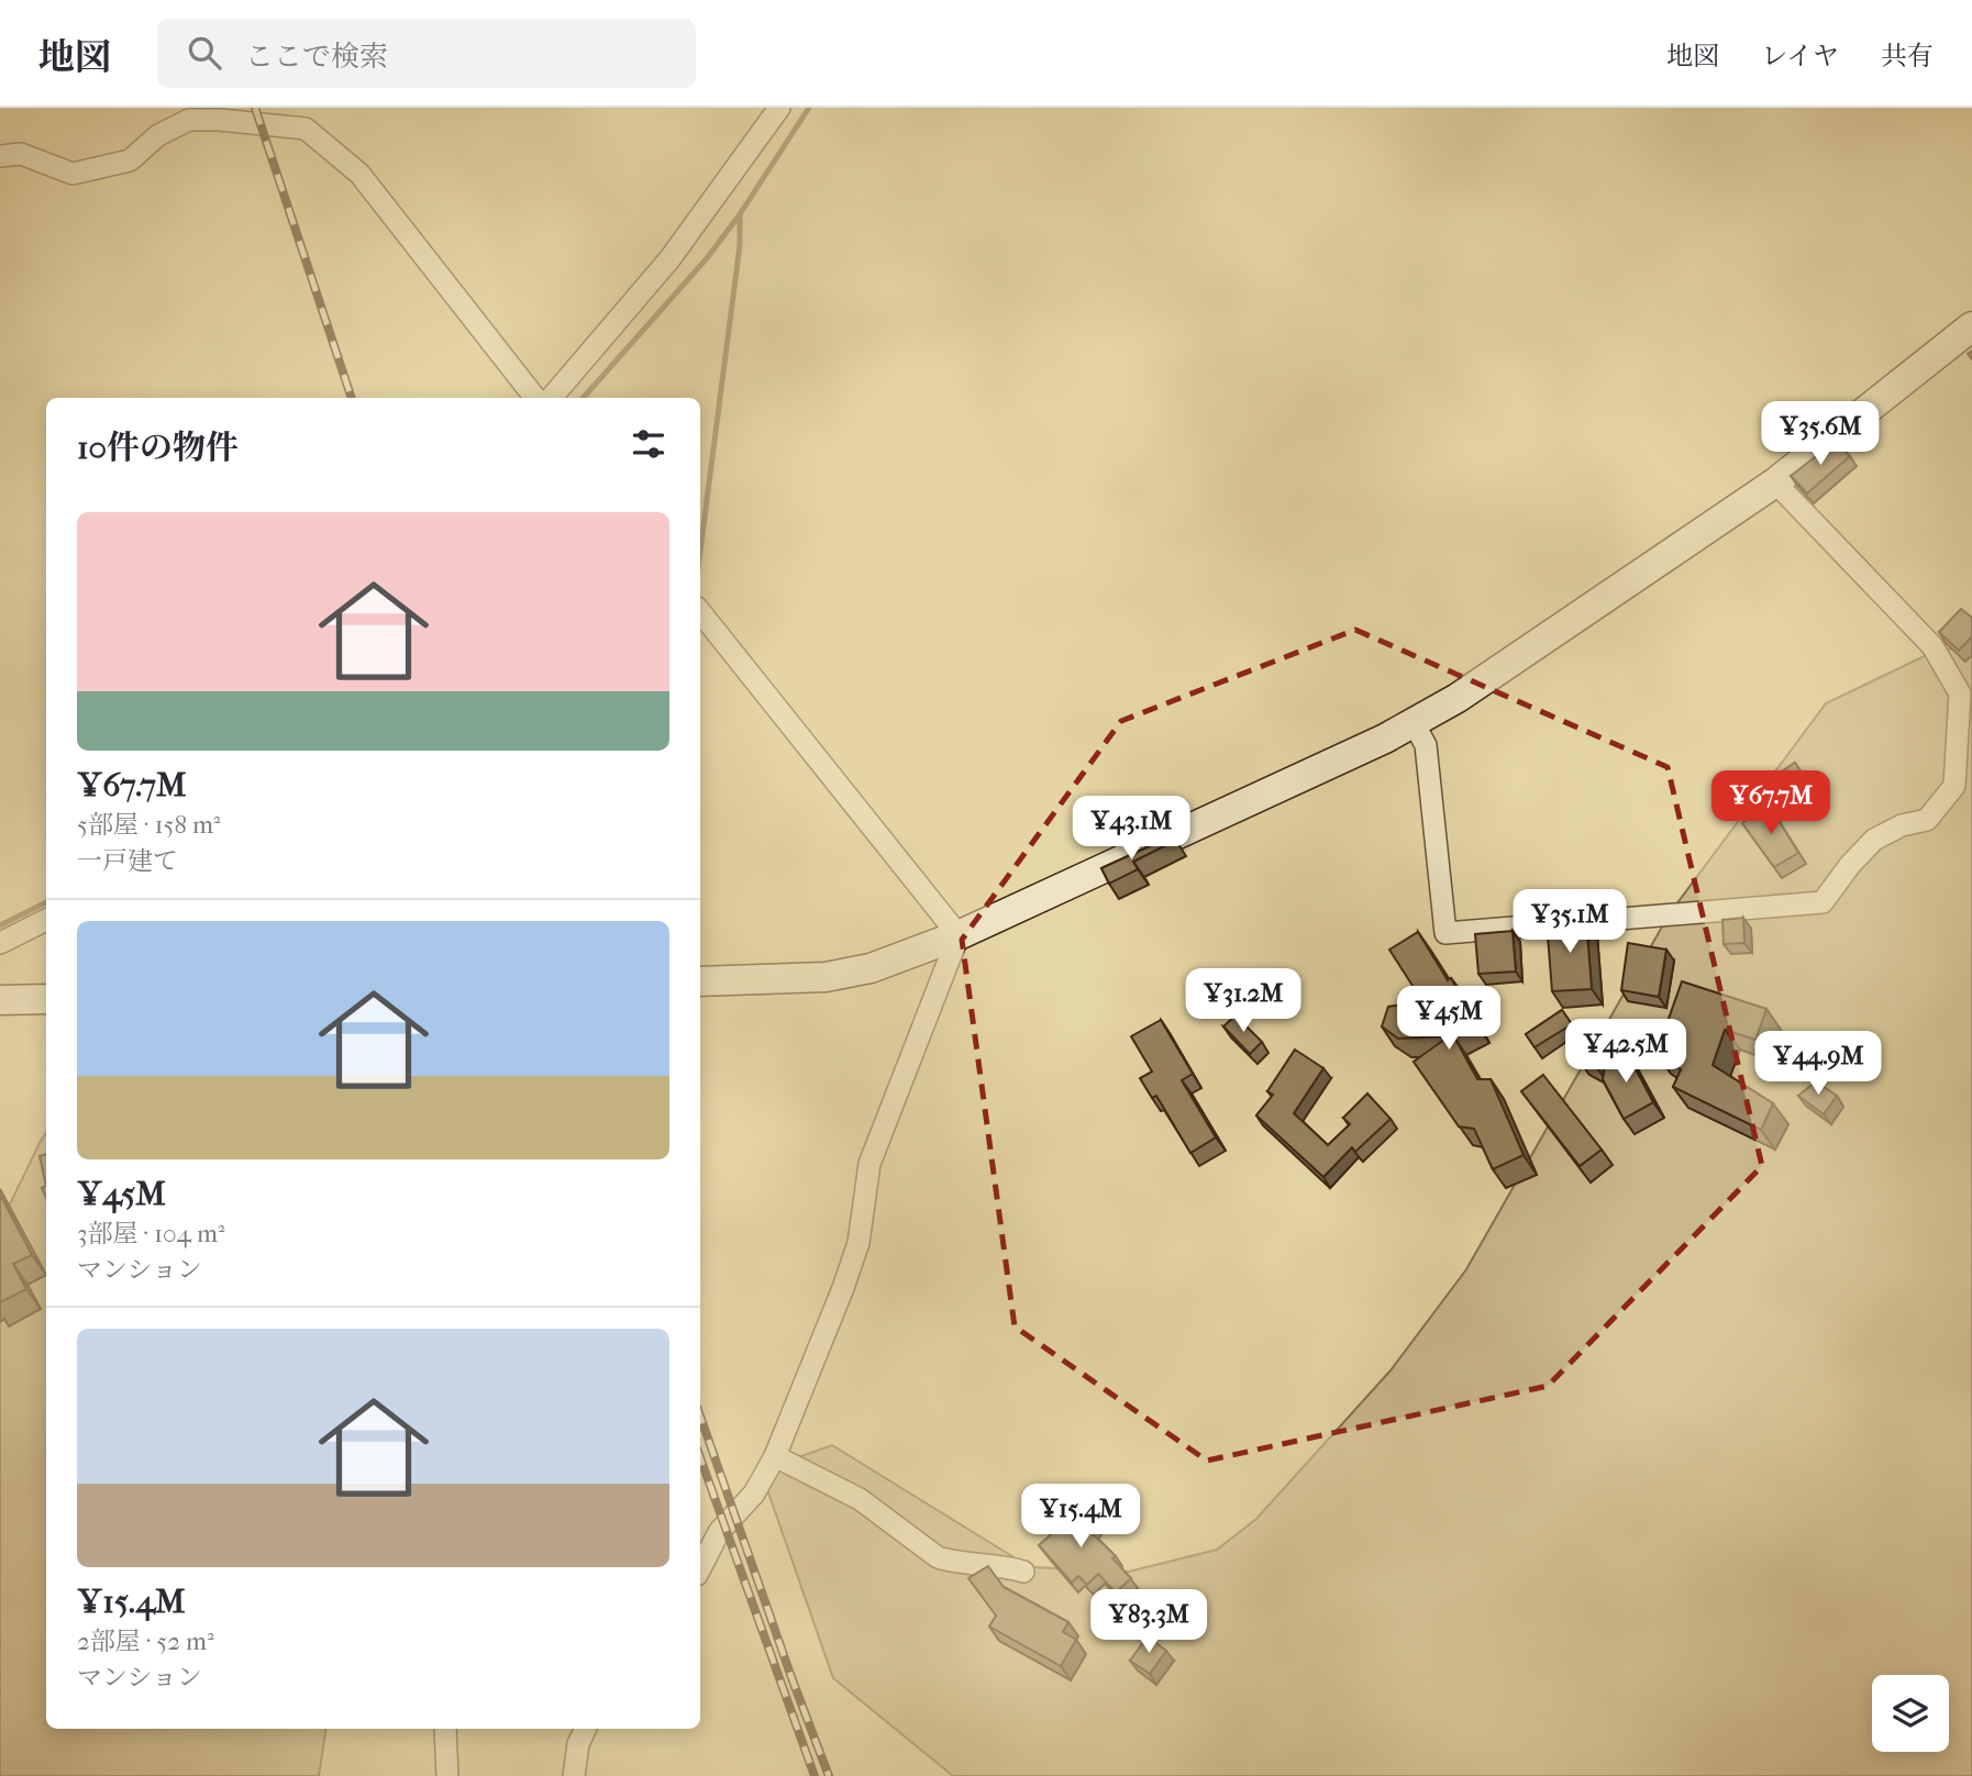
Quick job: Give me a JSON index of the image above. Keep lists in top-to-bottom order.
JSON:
{
  "page": {
    "header": "地図",
    "search": "ここで検索",
    "nav": ["地図", "レイヤ", "共有"],
    "heading": "10件の物件",
    "price": [
      "¥35.6M",
      "¥67.7M",
      "¥43.1M",
      "¥35.1M",
      "¥31.2M",
      "¥45M",
      "¥42.5M",
      "¥44.9M",
      "¥15.4M",
      "¥83.3M"
    ],
    "list": [
      {
        "name": "¥67.7M",
        "note": "5部屋 · 158 m² · 一戸建て"
      },
      {
        "name": "¥45M",
        "note": "3部屋 · 104 m² · マンション"
      },
      {
        "name": "¥15.4M",
        "note": "2部屋 · 52 m² · マンション"
      }
    ]
  }
}
